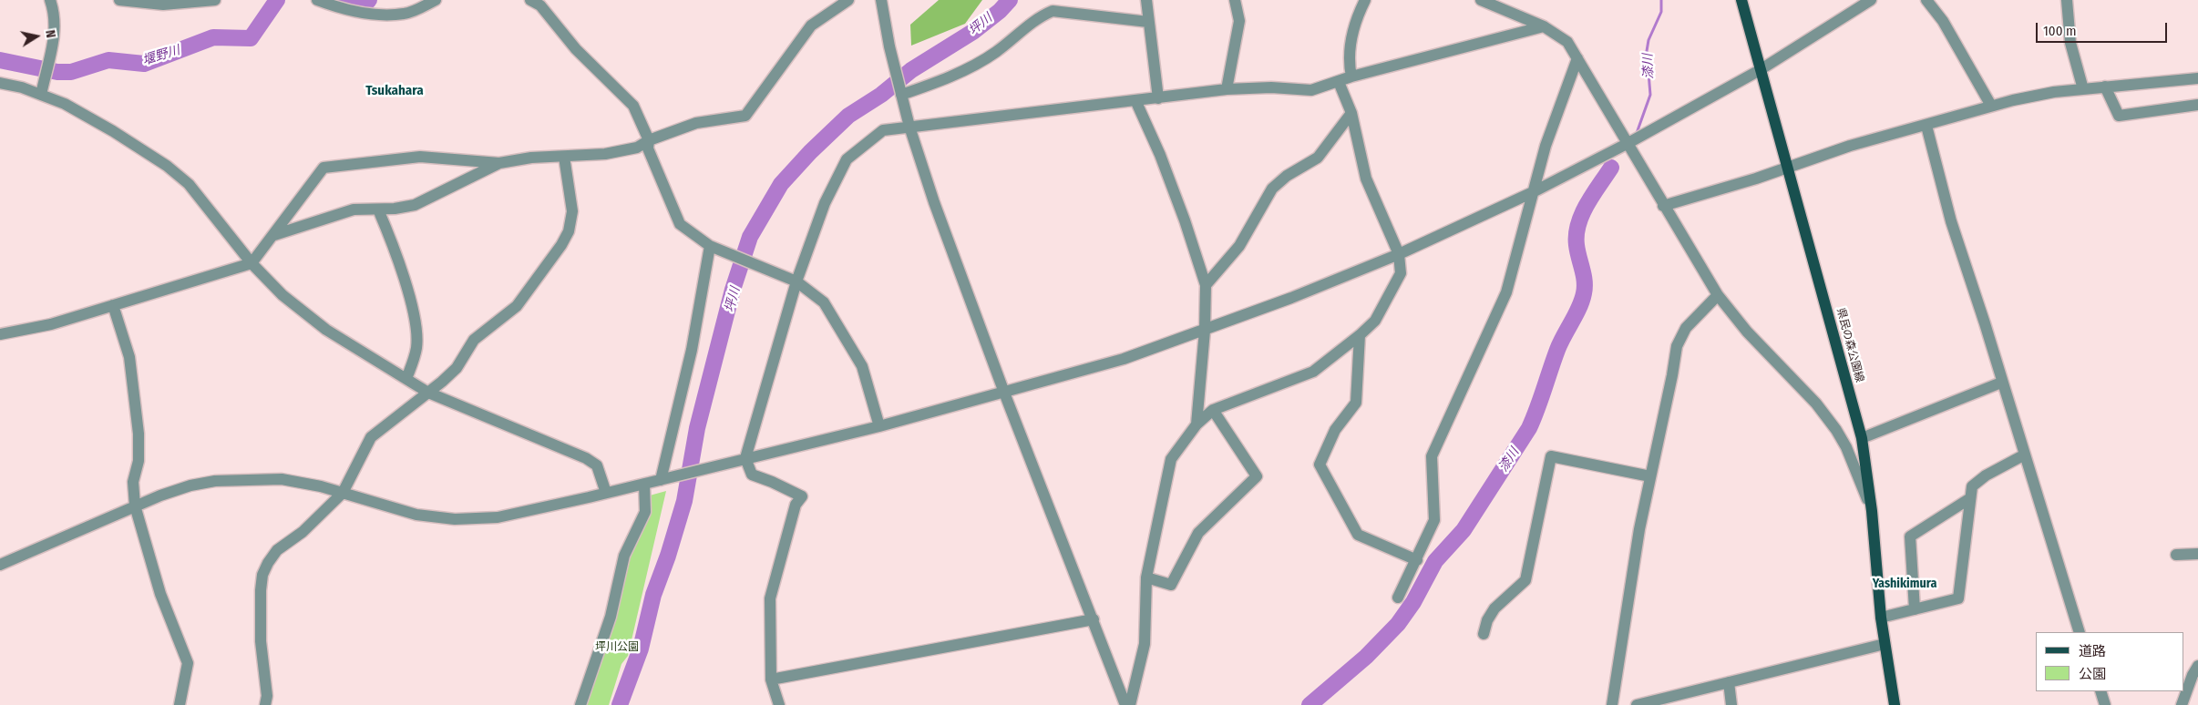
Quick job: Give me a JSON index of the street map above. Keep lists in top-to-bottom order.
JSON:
{
  "streets": {
    "main road": ["県民の森公園線"]
  },
  "districts": ["Tsukahara", "Yashikimura"],
  "water": ["坪川", "堰野川", "漆川"],
  "parks": ["坪川公園"],
  "legend": ["道路", "公園"],
  "scale_bar": "100 m",
  "north": "right"
}
